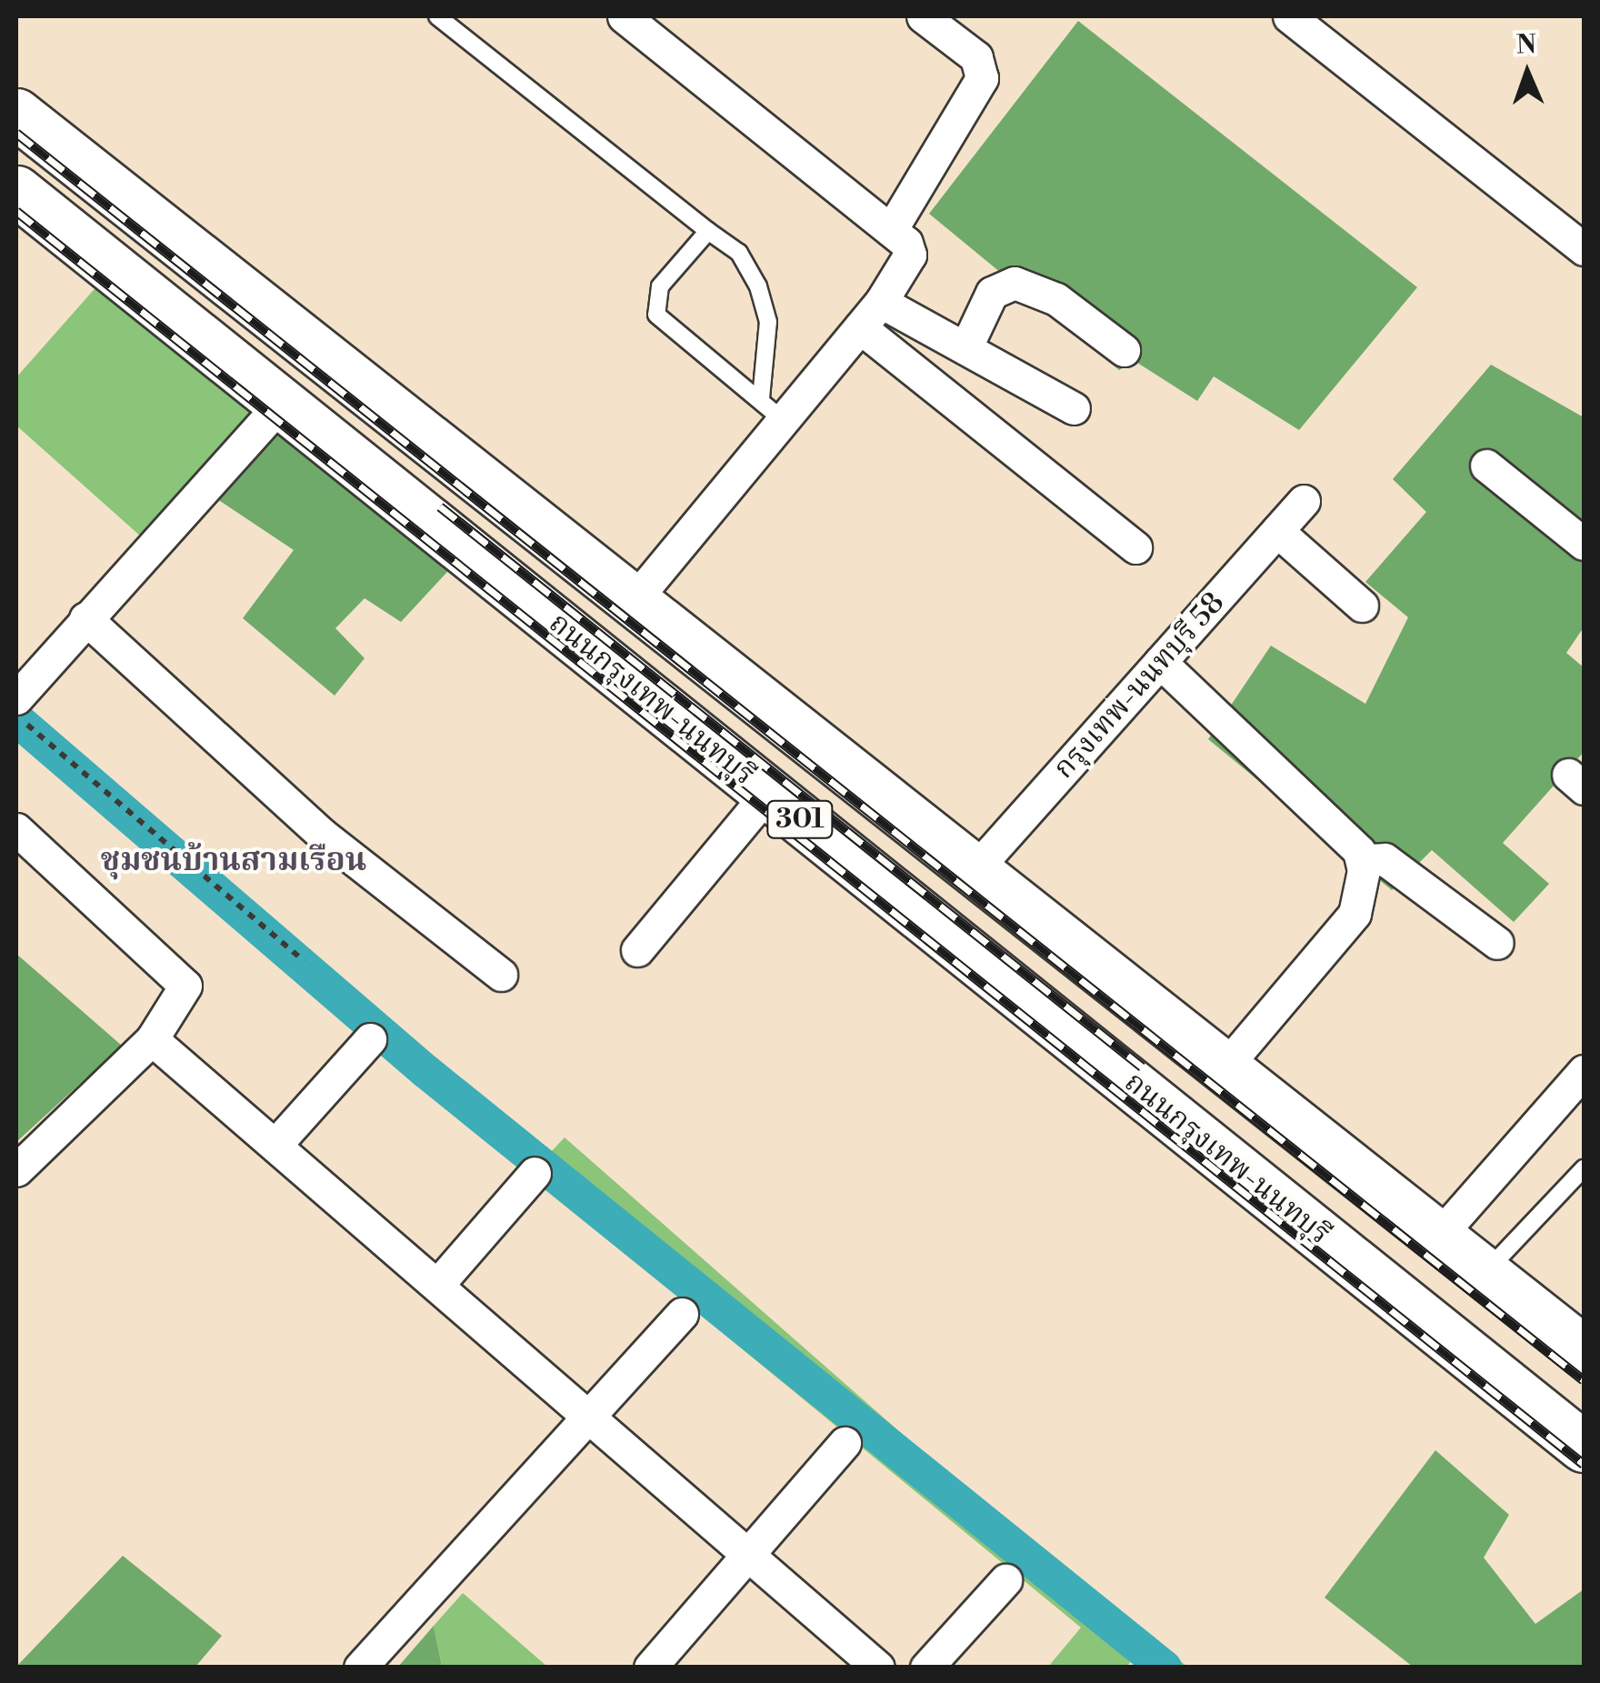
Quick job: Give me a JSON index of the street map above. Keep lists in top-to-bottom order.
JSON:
{
  "streets": {
    "main road": ["ถนนกรุงเทพ-นนทบุรี", "301"],
    "street": ["กรุงเทพ-นนทบุรี 58"]
  },
  "crossings": [
    ["กรุงเทพ-นนทบุรี 58", "301"]
  ],
  "districts": ["ชุมชนบ้านสามเรือน"],
  "north": "top"
}
